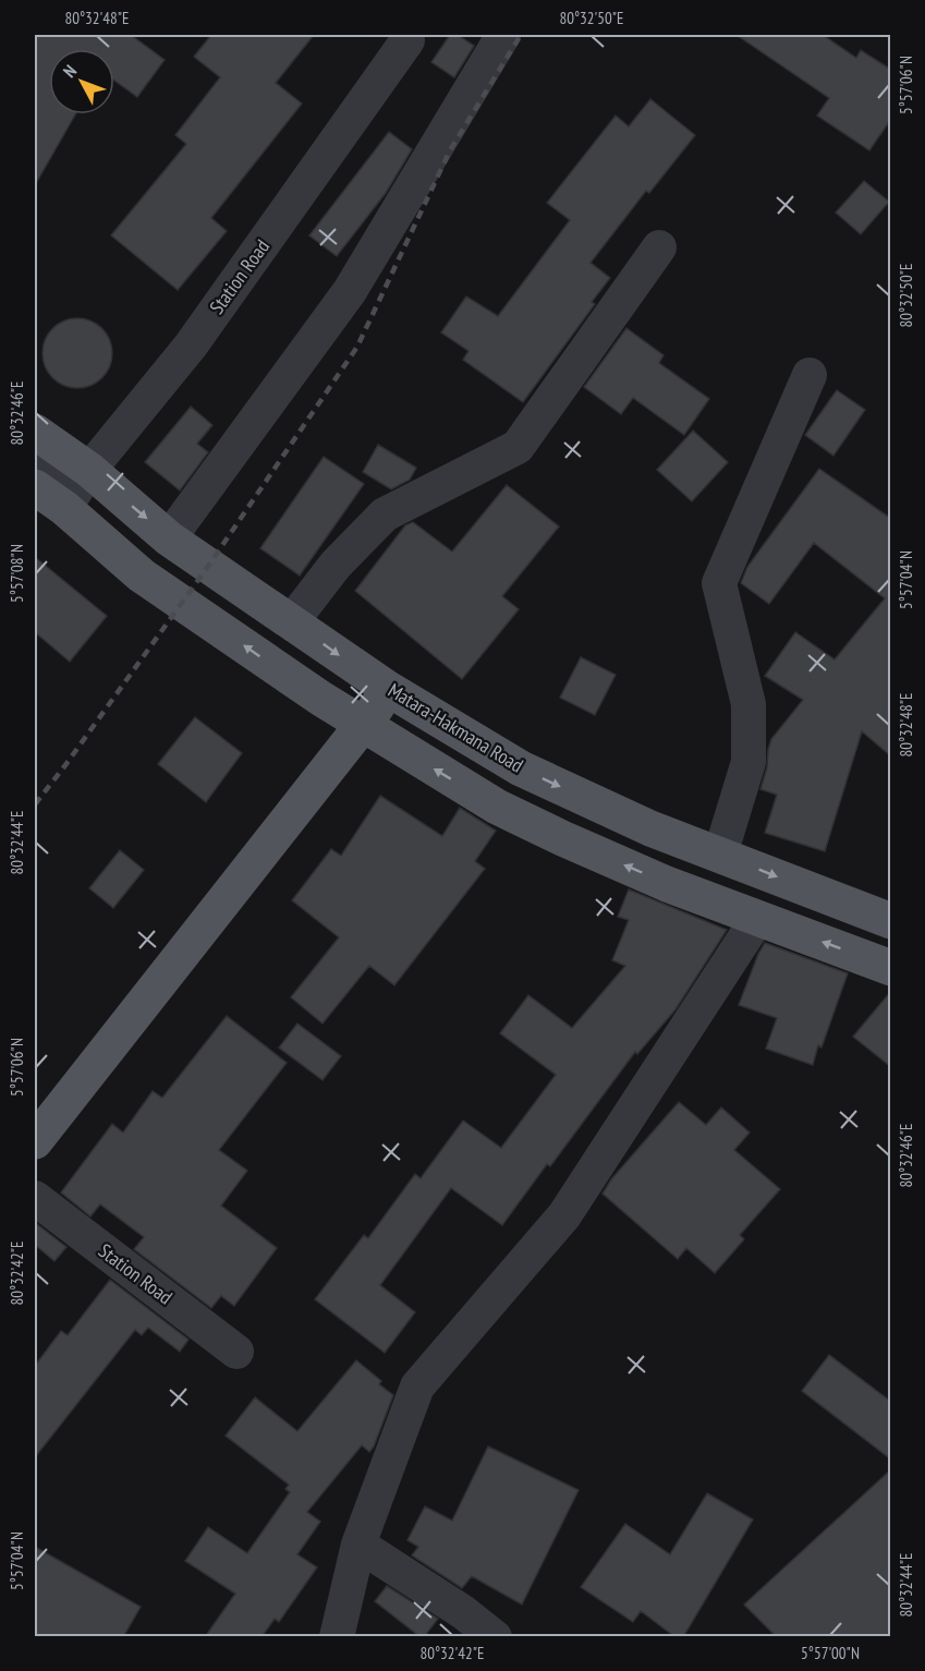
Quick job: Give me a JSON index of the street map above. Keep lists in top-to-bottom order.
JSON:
{
  "streets": {
    "main road": ["Matara-Hakmana Road"],
    "street": ["Station Road"]
  },
  "crossings": [
    ["Station Road", "Matara-Hakmana Road"]
  ],
  "north": "top left",
  "coordinates": [
    "80°32'48\"E",
    "80°32'50\"E",
    "5°57'06\"N",
    "80°32'46\"E",
    "5°57'08\"N",
    "5°57'04\"N",
    "80°32'44\"E",
    "80°32'42\"E",
    "5°57'00\"N"
  ]
}
